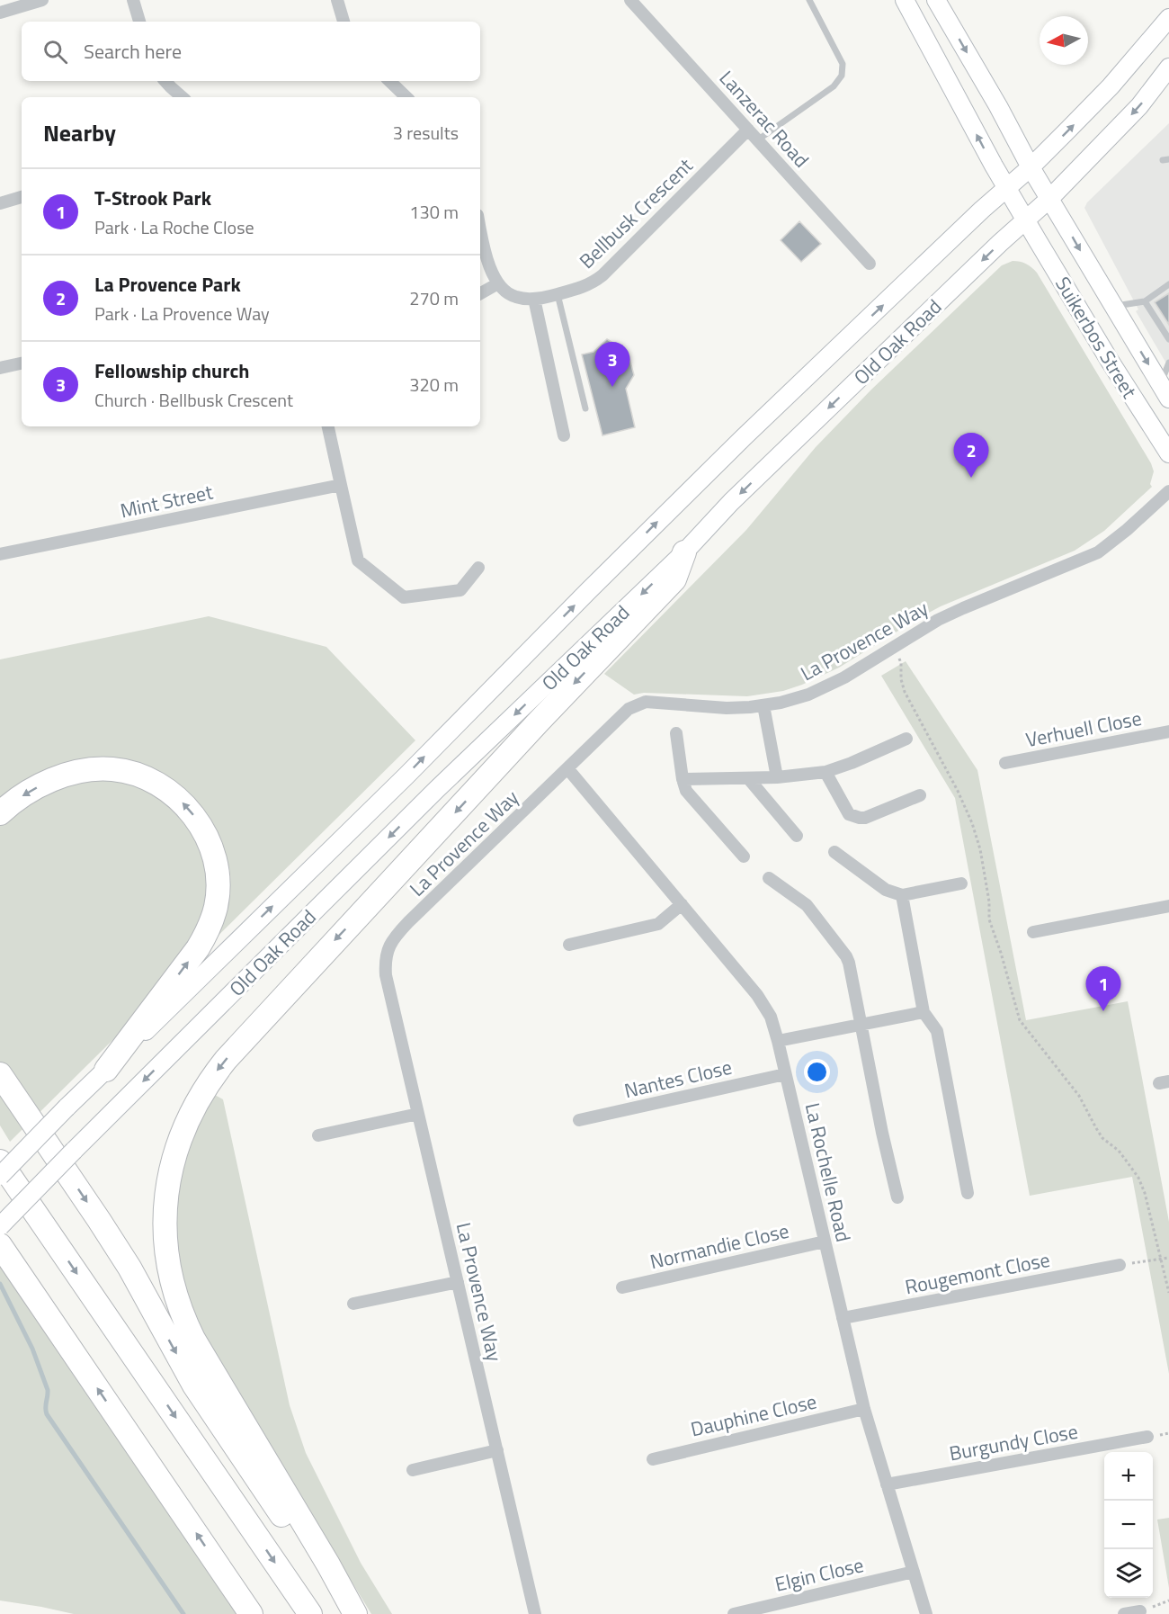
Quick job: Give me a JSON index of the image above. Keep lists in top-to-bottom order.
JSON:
{
  "streets": {
    "main road": ["Suikerbos Street", "Old Oak Road"],
    "street": [
      "Lanzerac Road",
      "Bellbusk Crescent",
      "Mint Street",
      "La Provence Way",
      "Verhuell Close",
      "Nantes Close",
      "La Rochelle Road",
      "Normandie Close",
      "Rougemont Close",
      "Dauphine Close",
      "Burgundy Close",
      "Elgin Close"
    ]
  },
  "crossings": [
    ["Lanzerac Road", "Bellbusk Crescent"],
    ["Suikerbos Street", "Old Oak Road"],
    ["La Provence Way", "La Rochelle Road"],
    ["Nantes Close", "La Rochelle Road"],
    ["La Rochelle Road", "Normandie Close"],
    ["La Rochelle Road", "Rougemont Close"],
    ["La Rochelle Road", "Dauphine Close"],
    ["La Rochelle Road", "Burgundy Close"],
    ["La Rochelle Road", "Elgin Close"]
  ],
  "north": "left",
  "page": {
    "search": "Search here",
    "heading": ["Nearby", "3 results"],
    "list": [
      {
        "mark": "1",
        "name": "T-Strook Park",
        "note": "Park · La Roche Close",
        "value": "130 m"
      },
      {
        "mark": "2",
        "name": "La Provence Park",
        "note": "Park · La Provence Way",
        "value": "270 m"
      },
      {
        "mark": "3",
        "name": "Fellowship church",
        "note": "Church · Bellbusk Crescent",
        "value": "320 m"
      }
    ],
    "pins": ["3", "2", "1"],
    "map_buttons": ["+", "−"]
  }
}
